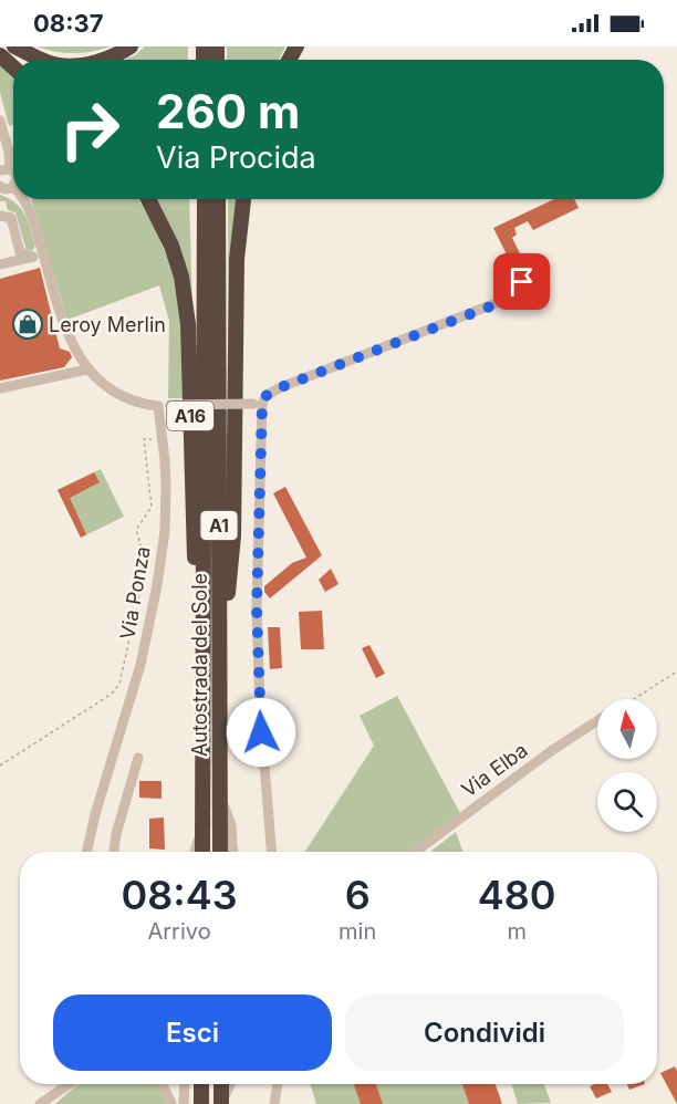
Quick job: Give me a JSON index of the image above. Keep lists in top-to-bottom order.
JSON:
{
  "streets": {
    "highway": ["A16", "A1", "Autostrada del Sole"],
    "street": ["Via Ponza", "Via Elba"]
  },
  "crossings": [
    ["A16", "Autostrada del Sole"]
  ],
  "places": {
    "shop": ["Leroy Merlin"]
  },
  "north": "top",
  "page": {
    "status": "08:37",
    "turn": ["260 m", "Via Procida"],
    "eta": [
      "08:43",
      "Arrivo",
      "6",
      "min",
      "480",
      "m"
    ],
    "buttons": ["Esci", "Condividi"]
  }
}
